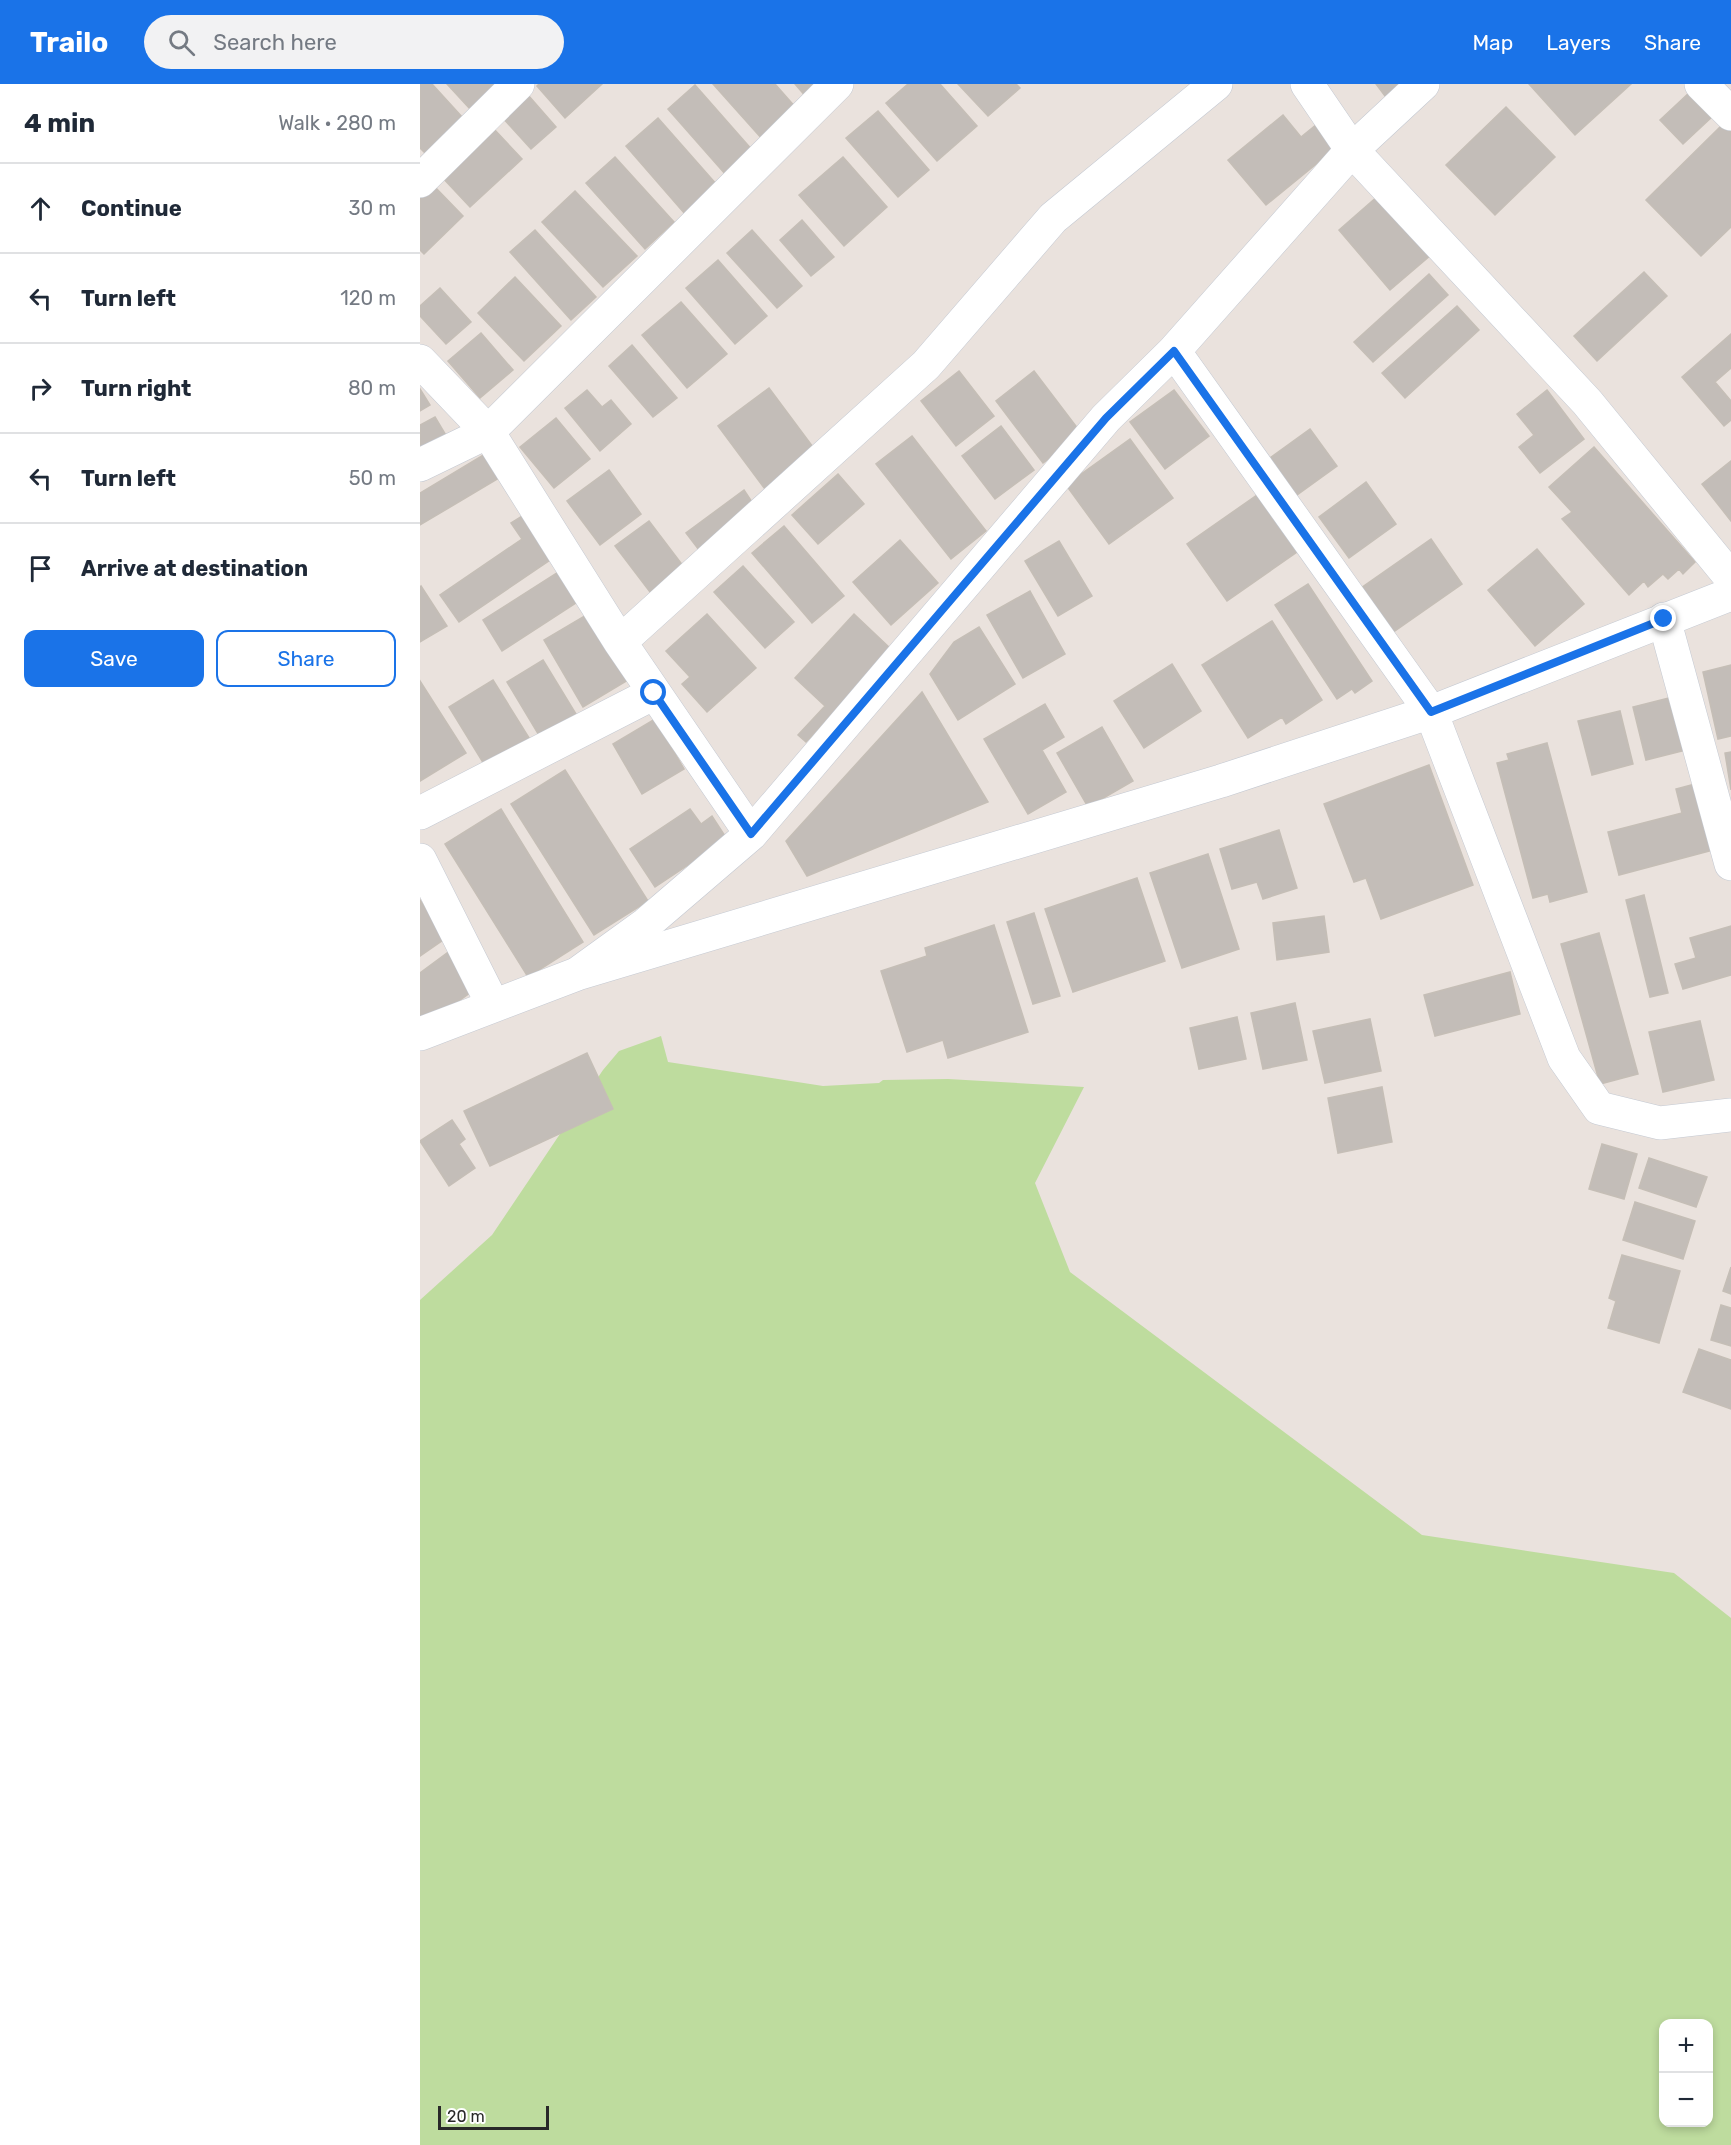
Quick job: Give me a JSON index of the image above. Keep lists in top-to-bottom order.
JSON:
{
  "scale_bar": "20 m",
  "page": {
    "header": "Trailo",
    "search": "Search here",
    "nav": ["Map", "Layers", "Share"],
    "heading": ["4 min", "Walk · 280 m"],
    "list": [
      ["Continue", "30 m"],
      ["Turn left", "120 m"],
      ["Turn right", "80 m"],
      ["Turn left", "50 m"],
      "Arrive at destination"
    ],
    "buttons": ["Save", "Share"],
    "map_buttons": ["+", "−"],
    "scale": "20 m"
  }
}
